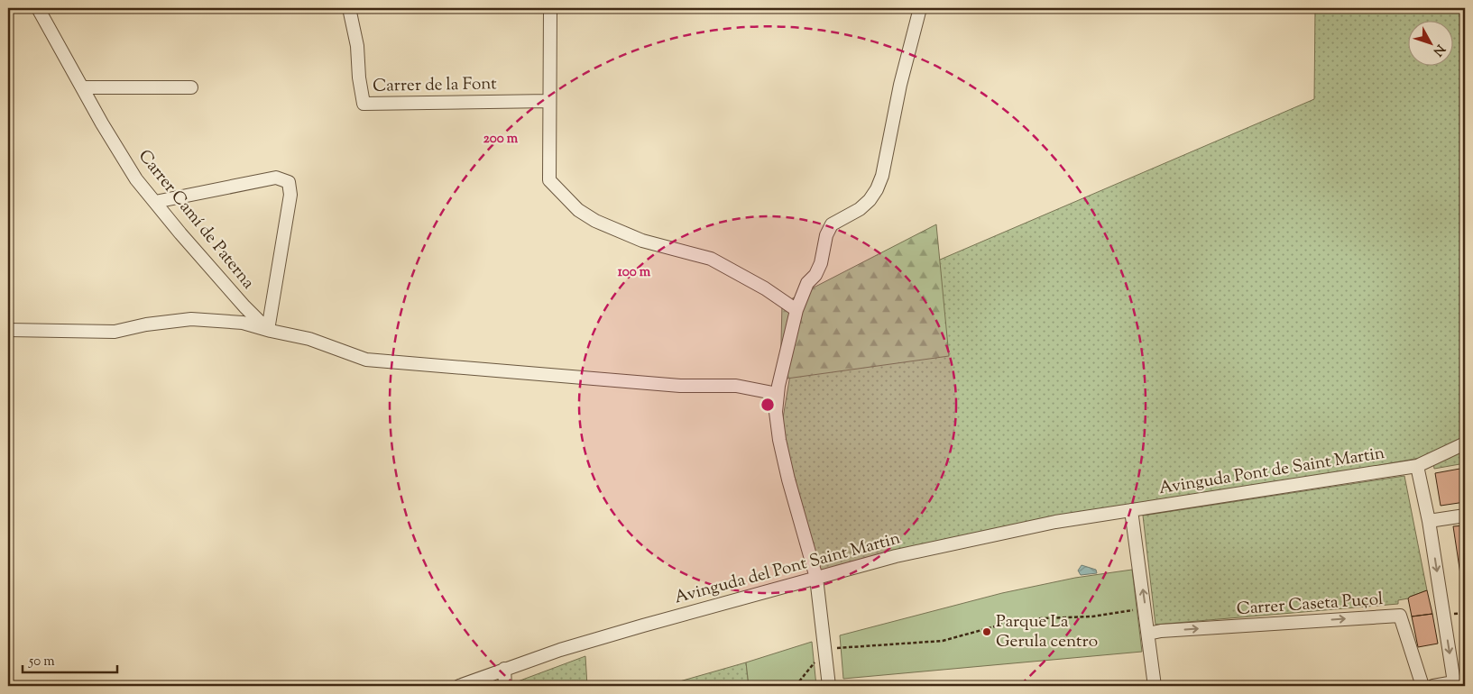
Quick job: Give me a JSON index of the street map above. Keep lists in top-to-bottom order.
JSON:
{
  "streets": {
    "street": [
      "Carrer de la Font",
      "Carrer Camí de Paterna",
      "Avinguda Pont de Saint Martin",
      "Avinguda del Pont Saint Martin",
      "Carrer Caseta Puçol"
    ]
  },
  "crossings": [
    ["Avinguda Pont de Saint Martin", "Avinguda del Pont Saint Martin"]
  ],
  "one_way": ["Carrer Caseta Puçol"],
  "places": ["Parque La Gerula centro"],
  "scale_bar": "50 m",
  "north": "bottom right",
  "rings": ["200 m", "100 m"]
}
